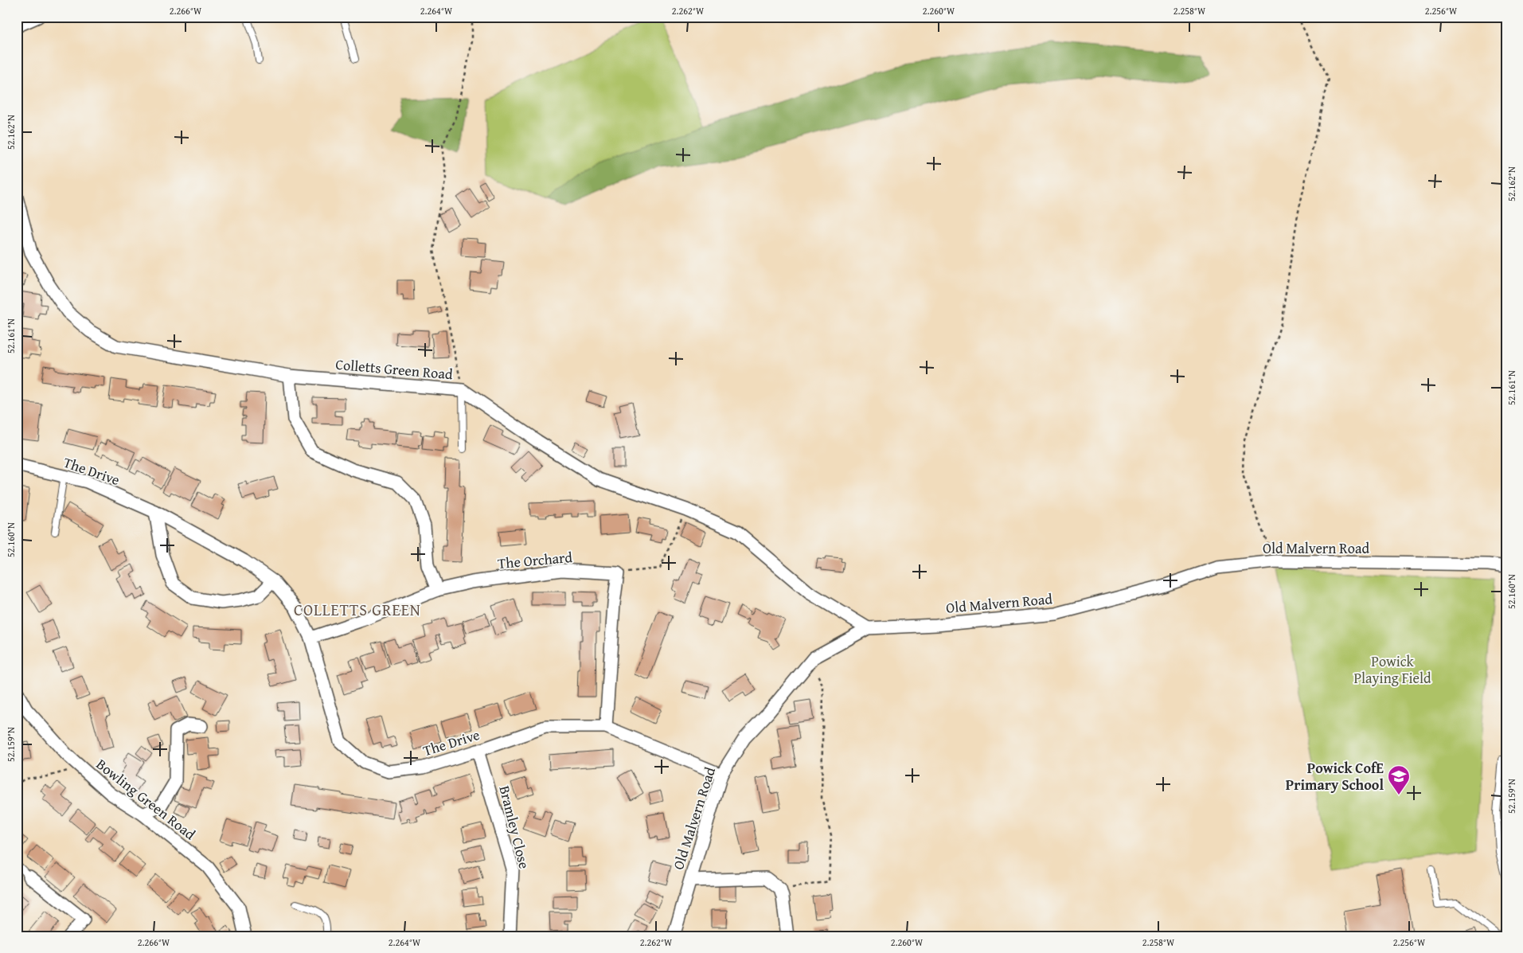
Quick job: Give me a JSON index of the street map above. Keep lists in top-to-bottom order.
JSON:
{
  "streets": {
    "street": [
      "Colletts Green Road",
      "The Drive",
      "Old Malvern Road",
      "The Orchard",
      "Bowling Green Road",
      "Bramley Close"
    ]
  },
  "crossings": [
    ["Colletts Green Road", "Old Malvern Road"],
    ["The Drive", "Old Malvern Road"],
    ["The Drive", "The Orchard"],
    ["The Drive", "Bramley Close"]
  ],
  "districts": ["COLLETTS GREEN"],
  "parks": ["Powick Playing Field"],
  "places": {
    "school or university": ["Powick CofE Primary School"]
  },
  "coordinates": [
    "2.266°W",
    "2.264°W",
    "2.262°W",
    "2.260°W",
    "2.258°W",
    "2.256°W",
    "52.162°N",
    "52.161°N",
    "52.160°N",
    "52.159°N"
  ]
}
